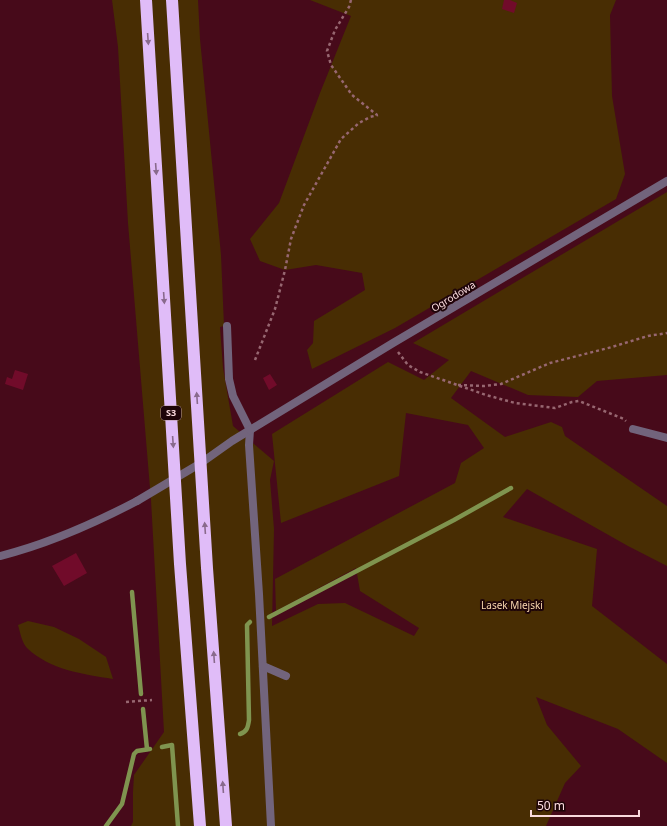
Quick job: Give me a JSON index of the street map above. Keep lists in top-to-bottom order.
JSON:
{
  "streets": {
    "highway": ["S3"],
    "street": ["Ogrodowa"]
  },
  "crossings": [
    ["Ogrodowa", "S3"]
  ],
  "parks": ["Lasek Miejski"],
  "scale_bar": "50 m"
}
